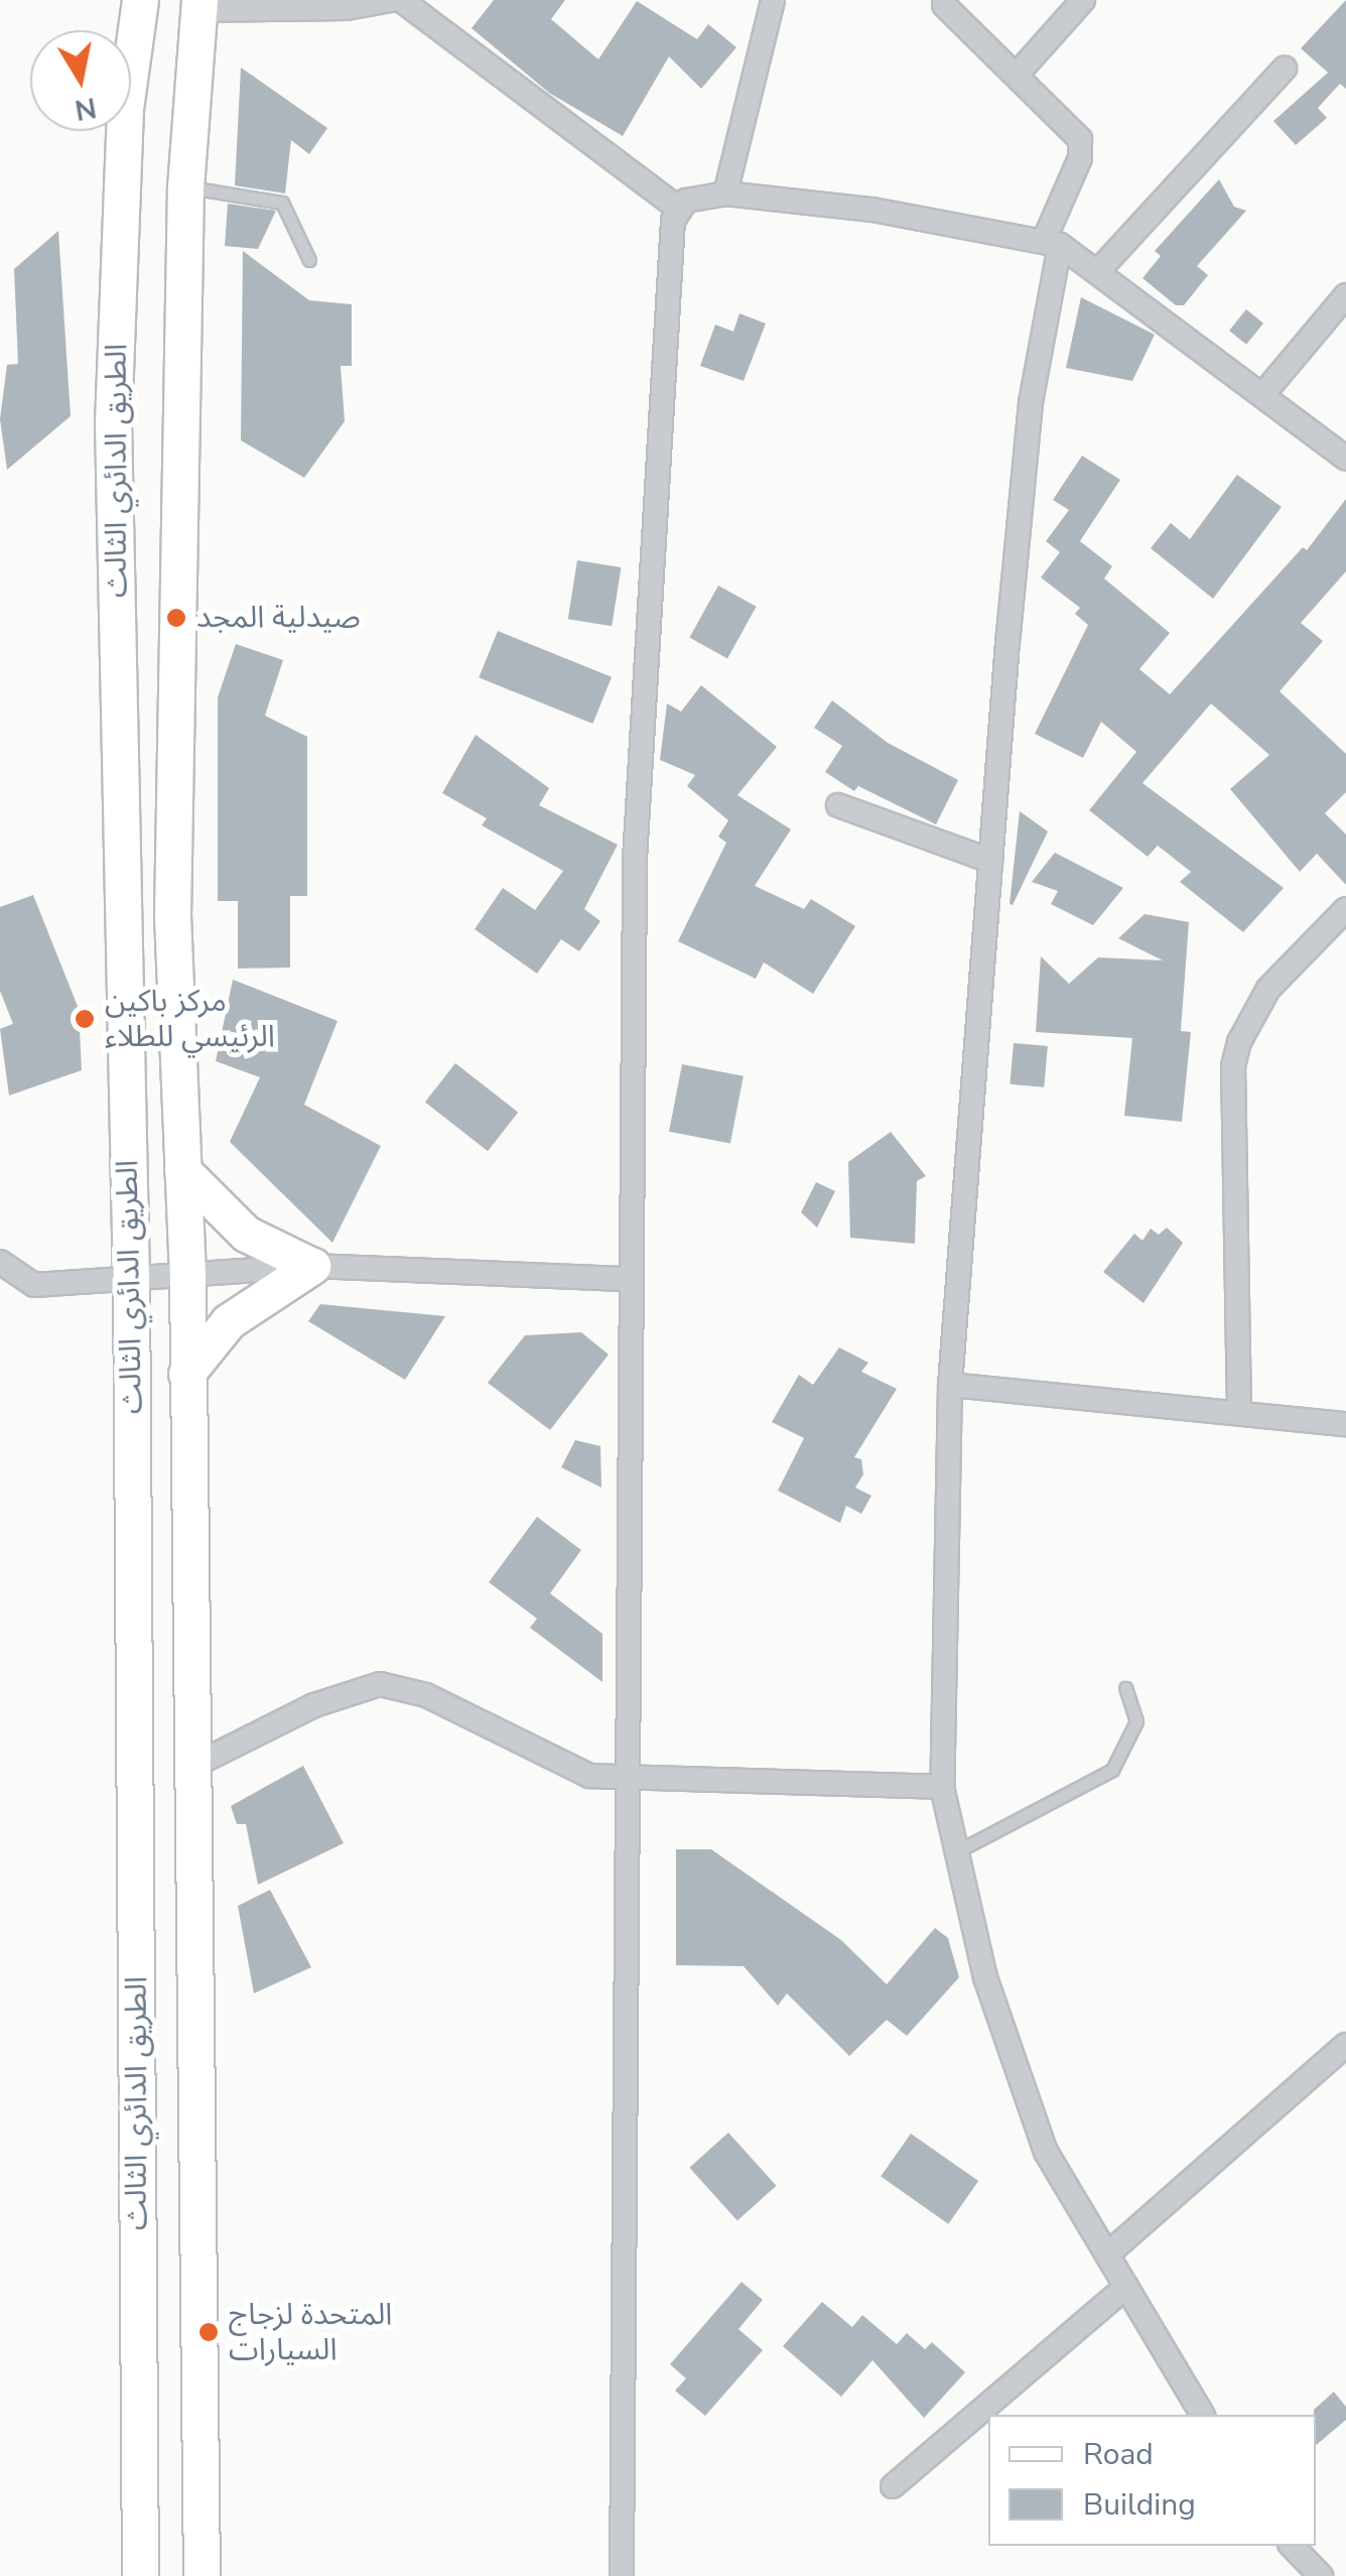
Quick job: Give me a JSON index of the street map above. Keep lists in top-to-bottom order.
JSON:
{
  "streets": {
    "main road": ["الطريق الدائري الثالث"]
  },
  "places": ["صيدلية المجد", "مركز باكين الرئيسي للطلاء", "المتحدة لزجاج السيارات"],
  "legend": ["Road", "Building"],
  "north": "bottom"
}
